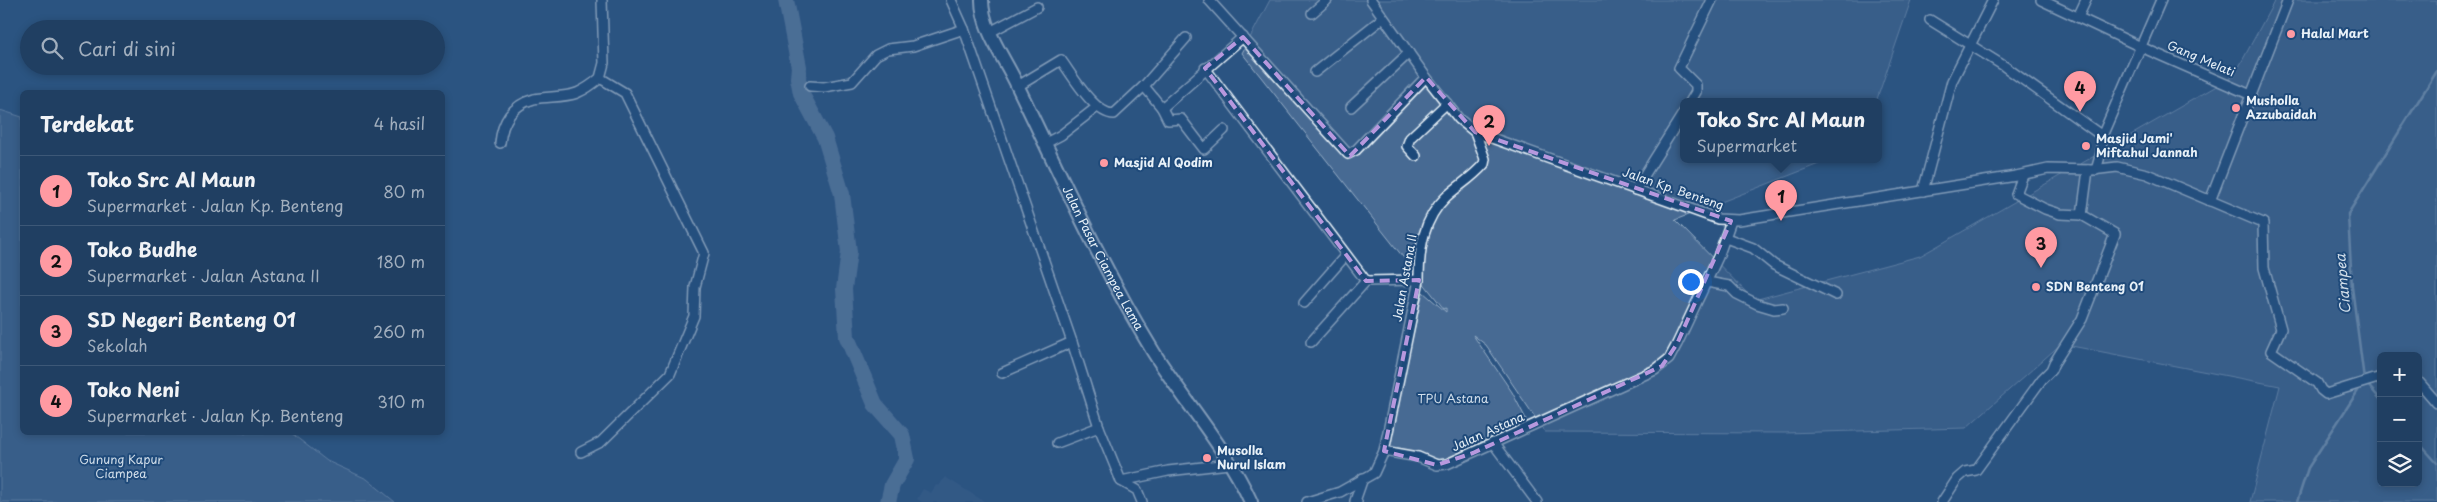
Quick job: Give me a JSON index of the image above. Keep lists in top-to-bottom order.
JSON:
{
  "streets": {
    "main road": ["Jalan Pasar Ciampea Lama"],
    "street": [
      "Gang Melati",
      "Jalan Kp. Benteng",
      "Jalan Astana II",
      "Jalan Astana"
    ]
  },
  "crossings": [
    ["Jalan Kp. Benteng", "Jalan Astana II"],
    ["Jalan Kp. Benteng", "Jalan Astana"],
    ["Jalan Astana II", "Jalan Astana"]
  ],
  "water": ["Ciampea"],
  "parks": ["TPU Astana", "Gunung Kapur Ciampea"],
  "places": [
    "Halal Mart",
    "Musholla Azzubaidah",
    "Masjid Jami' Miftahul Jannah",
    "Masjid Al Qodim",
    "SDN Benteng 01",
    "Musolla Nurul Islam"
  ],
  "page": {
    "search": "Cari di sini",
    "pins": [
      "4",
      "2",
      "1",
      "3"
    ],
    "heading": ["Terdekat", "4 hasil"],
    "popup": ["Toko Src Al Maun", "Supermarket"],
    "list": [
      {
        "mark": "1",
        "name": "Toko Src Al Maun",
        "note": "Supermarket · Jalan Kp. Benteng",
        "value": "80 m"
      },
      {
        "mark": "2",
        "name": "Toko Budhe",
        "note": "Supermarket · Jalan Astana II",
        "value": "180 m"
      },
      {
        "mark": "3",
        "name": "SD Negeri Benteng 01",
        "note": "Sekolah",
        "value": "260 m"
      },
      {
        "mark": "4",
        "name": "Toko Neni",
        "note": "Supermarket · Jalan Kp. Benteng",
        "value": "310 m"
      }
    ],
    "map_buttons": ["+", "−"]
  }
}
